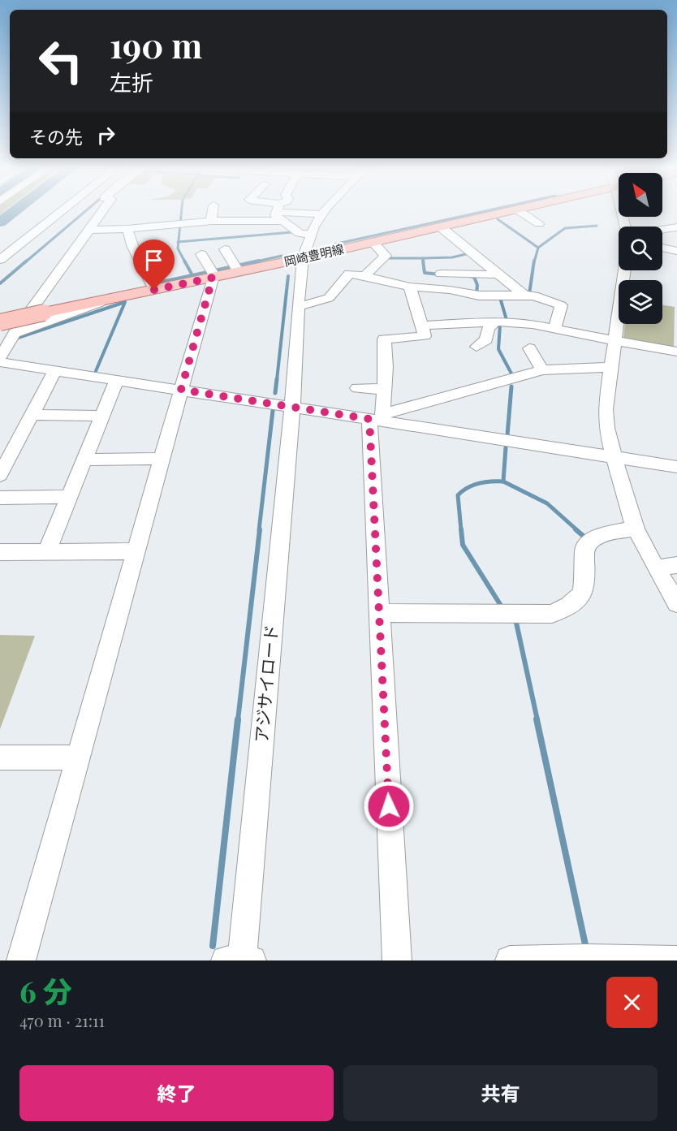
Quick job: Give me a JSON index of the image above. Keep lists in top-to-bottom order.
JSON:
{
  "streets": {
    "main road": ["岡崎豊明線"],
    "street": ["アジサイロード"]
  },
  "crossings": [
    ["岡崎豊明線", "アジサイロード"]
  ],
  "north": "top left",
  "page": {
    "turn": ["190 m", "左折"],
    "then": "その先",
    "heading": ["6 分", "470 m · 21:11"],
    "buttons": ["終了", "共有"]
  }
}
